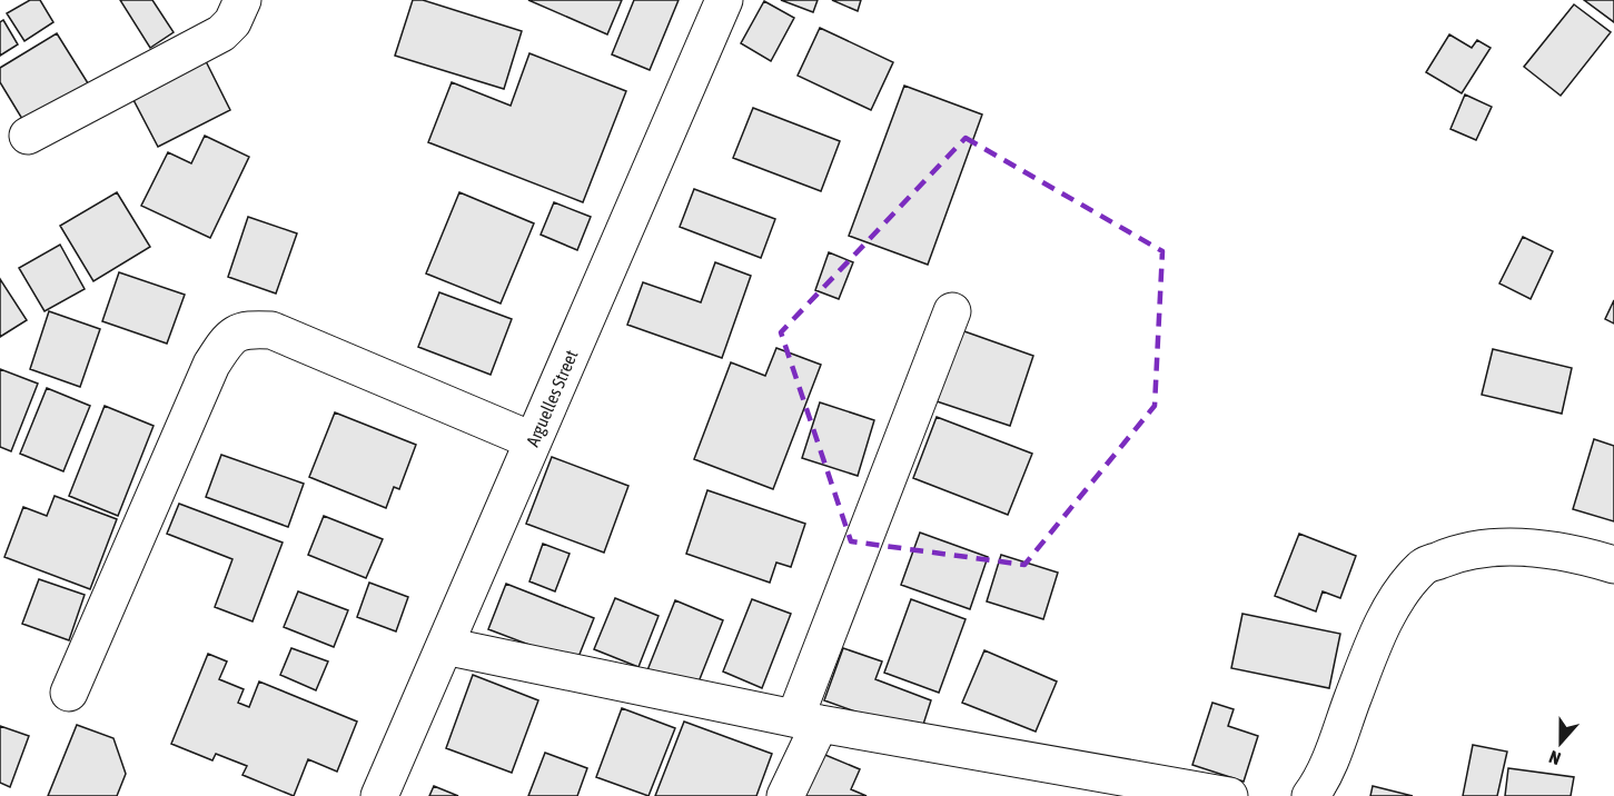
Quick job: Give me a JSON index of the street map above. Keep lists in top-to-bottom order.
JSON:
{
  "streets": {
    "street": ["Arguelles Street"]
  },
  "north": "bottom"
}
